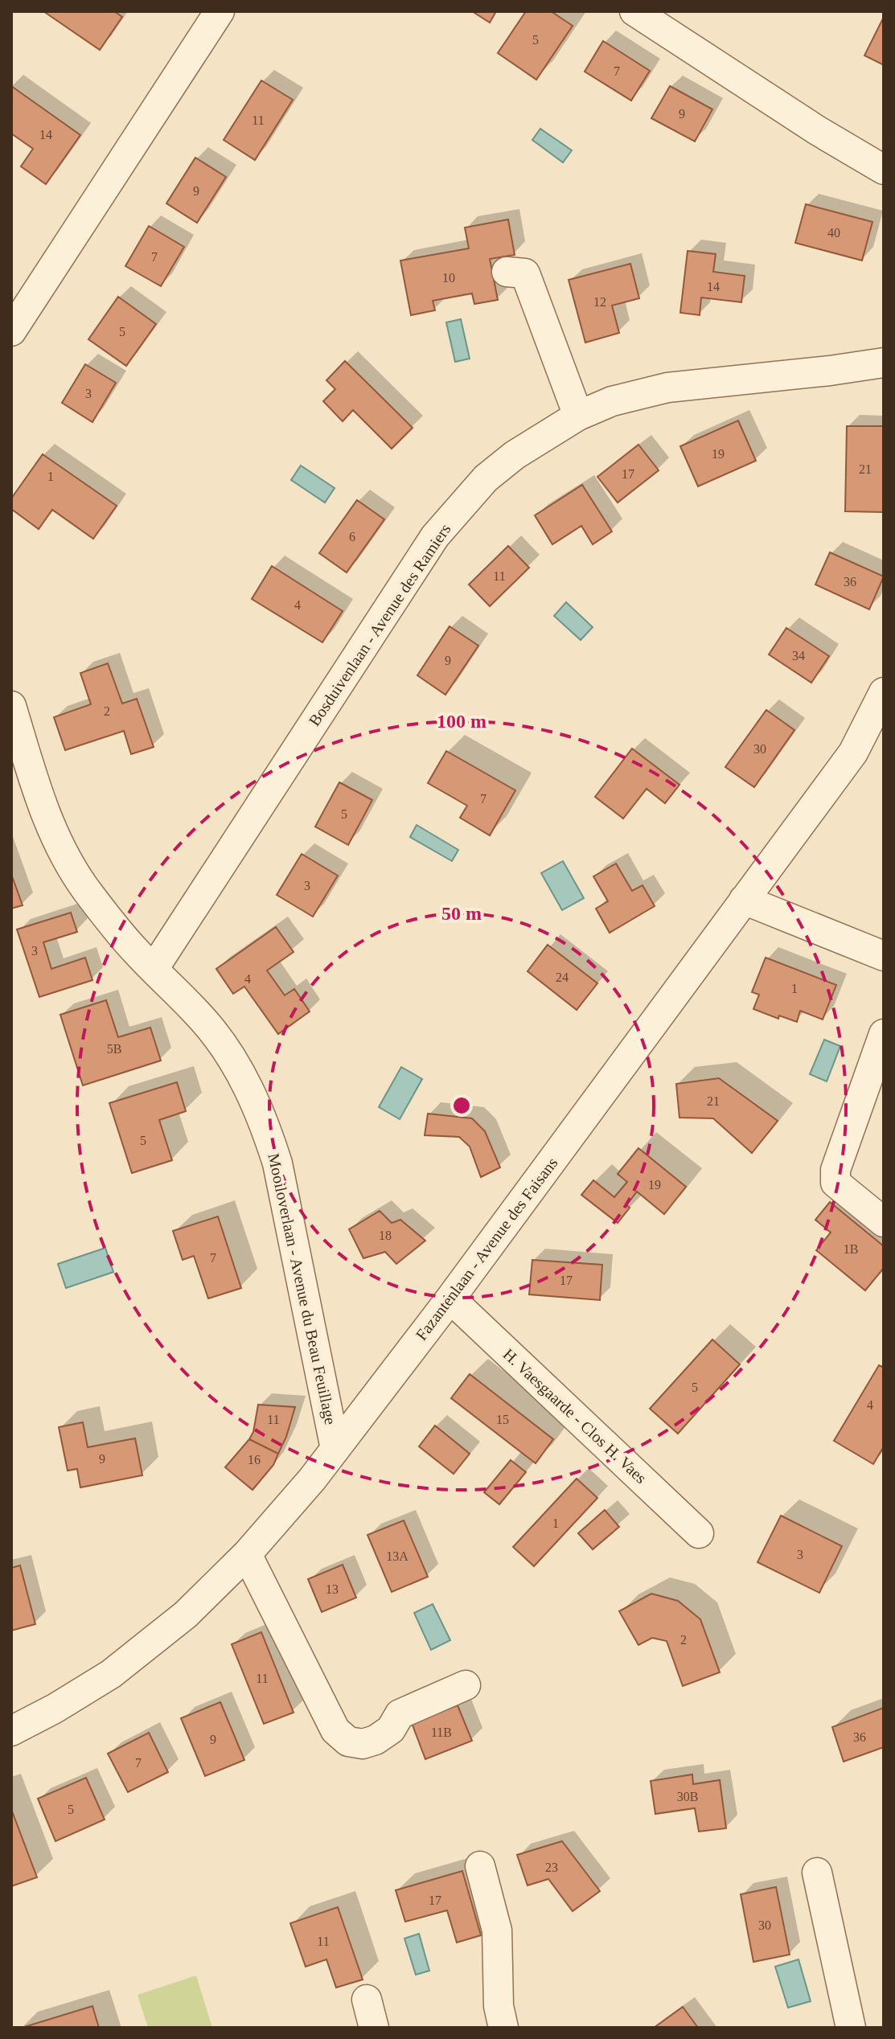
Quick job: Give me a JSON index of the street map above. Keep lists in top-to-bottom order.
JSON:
{
  "streets": {
    "street": [
      "Bosduivenlaan - Avenue des Ramiers",
      "Fazantenlaan - Avenue des Faisans",
      "Mooiloverlaan - Avenue du Beau Feuillage",
      "H. Vaesgaarde - Clos H. Vaes"
    ]
  },
  "crossings": [
    ["Bosduivenlaan - Avenue des Ramiers", "Mooiloverlaan - Avenue du Beau Feuillage"],
    ["Fazantenlaan - Avenue des Faisans", "Mooiloverlaan - Avenue du Beau Feuillage"],
    ["Fazantenlaan - Avenue des Faisans", "H. Vaesgaarde - Clos H. Vaes"]
  ],
  "house_numbers": [
    "5",
    "7",
    "9",
    "11",
    "14",
    "9",
    "40",
    "7",
    "10",
    "14",
    "12",
    "5",
    "3",
    "19",
    "21",
    "17",
    "1",
    "6",
    "11",
    "36",
    "4",
    "34",
    "9",
    "2",
    "30",
    "7",
    "5",
    "3",
    "3",
    "24",
    "4",
    "1",
    "5B",
    "21",
    "5",
    "19",
    "18",
    "1B",
    "7",
    "17",
    "5",
    "4",
    "11",
    "15",
    "9",
    "16",
    "1",
    "3",
    "13A",
    "13",
    "2",
    "11",
    "11B",
    "36",
    "9",
    "7",
    "30B",
    "5",
    "23",
    "17",
    "30",
    "11"
  ],
  "rings": ["100 m", "50 m"]
}
